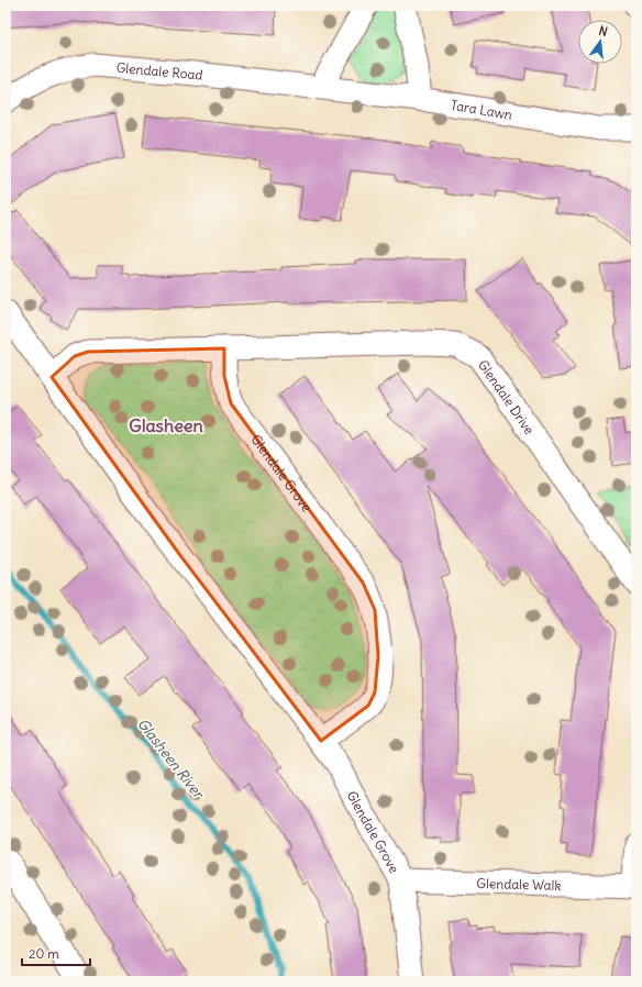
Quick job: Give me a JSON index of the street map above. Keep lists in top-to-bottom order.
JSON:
{
  "streets": {
    "street": [
      "Glendale Road",
      "Tara Lawn",
      "Glendale Drive",
      "Glendale Grove",
      "Glendale Walk"
    ]
  },
  "crossings": [
    ["Glendale Road", "Tara Lawn"],
    ["Glendale Drive", "Glendale Grove"],
    ["Glendale Grove", "Glendale Walk"]
  ],
  "districts": ["Glasheen"],
  "water": ["Glasheen River"],
  "scale_bar": "20 m",
  "north": "top"
}
